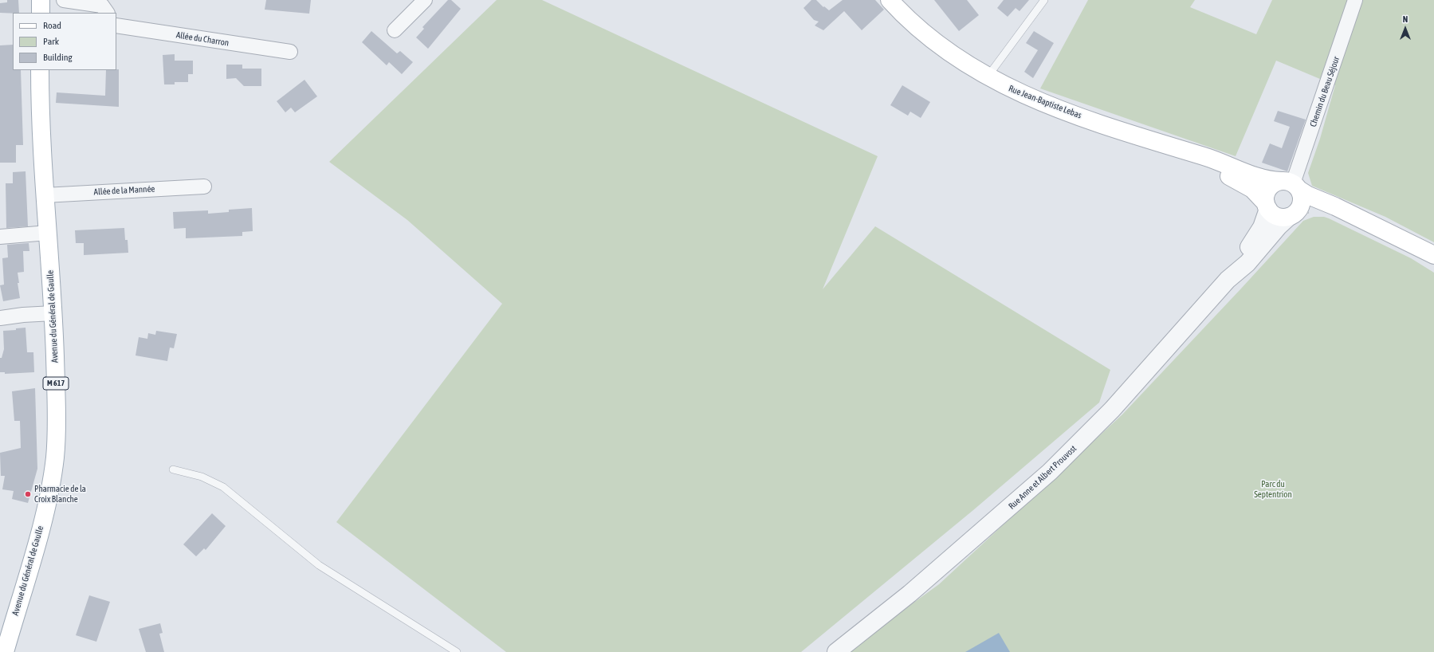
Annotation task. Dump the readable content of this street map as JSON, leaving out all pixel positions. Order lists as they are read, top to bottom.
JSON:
{
  "streets": {
    "main road": ["Rue Jean-Baptiste Lebas", "Avenue du Général de Gaulle", "M 617"],
    "street": [
      "Allée du Charron",
      "Chemin du Beau Séjour",
      "Allée de la Mannée",
      "Rue Anne et Albert Prouvost"
    ]
  },
  "crossings": [
    ["Chemin du Beau Séjour", "Rue Jean-Baptiste Lebas"],
    ["Chemin du Beau Séjour", "Rue Anne et Albert Prouvost"],
    ["Rue Jean-Baptiste Lebas", "Rue Anne et Albert Prouvost"],
    ["Allée de la Mannée", "Avenue du Général de Gaulle"]
  ],
  "parks": ["Parc du Septentrion"],
  "places": ["Pharmacie de la Croix Blanche"],
  "legend": ["Road", "Park", "Building"],
  "north": "top"
}
